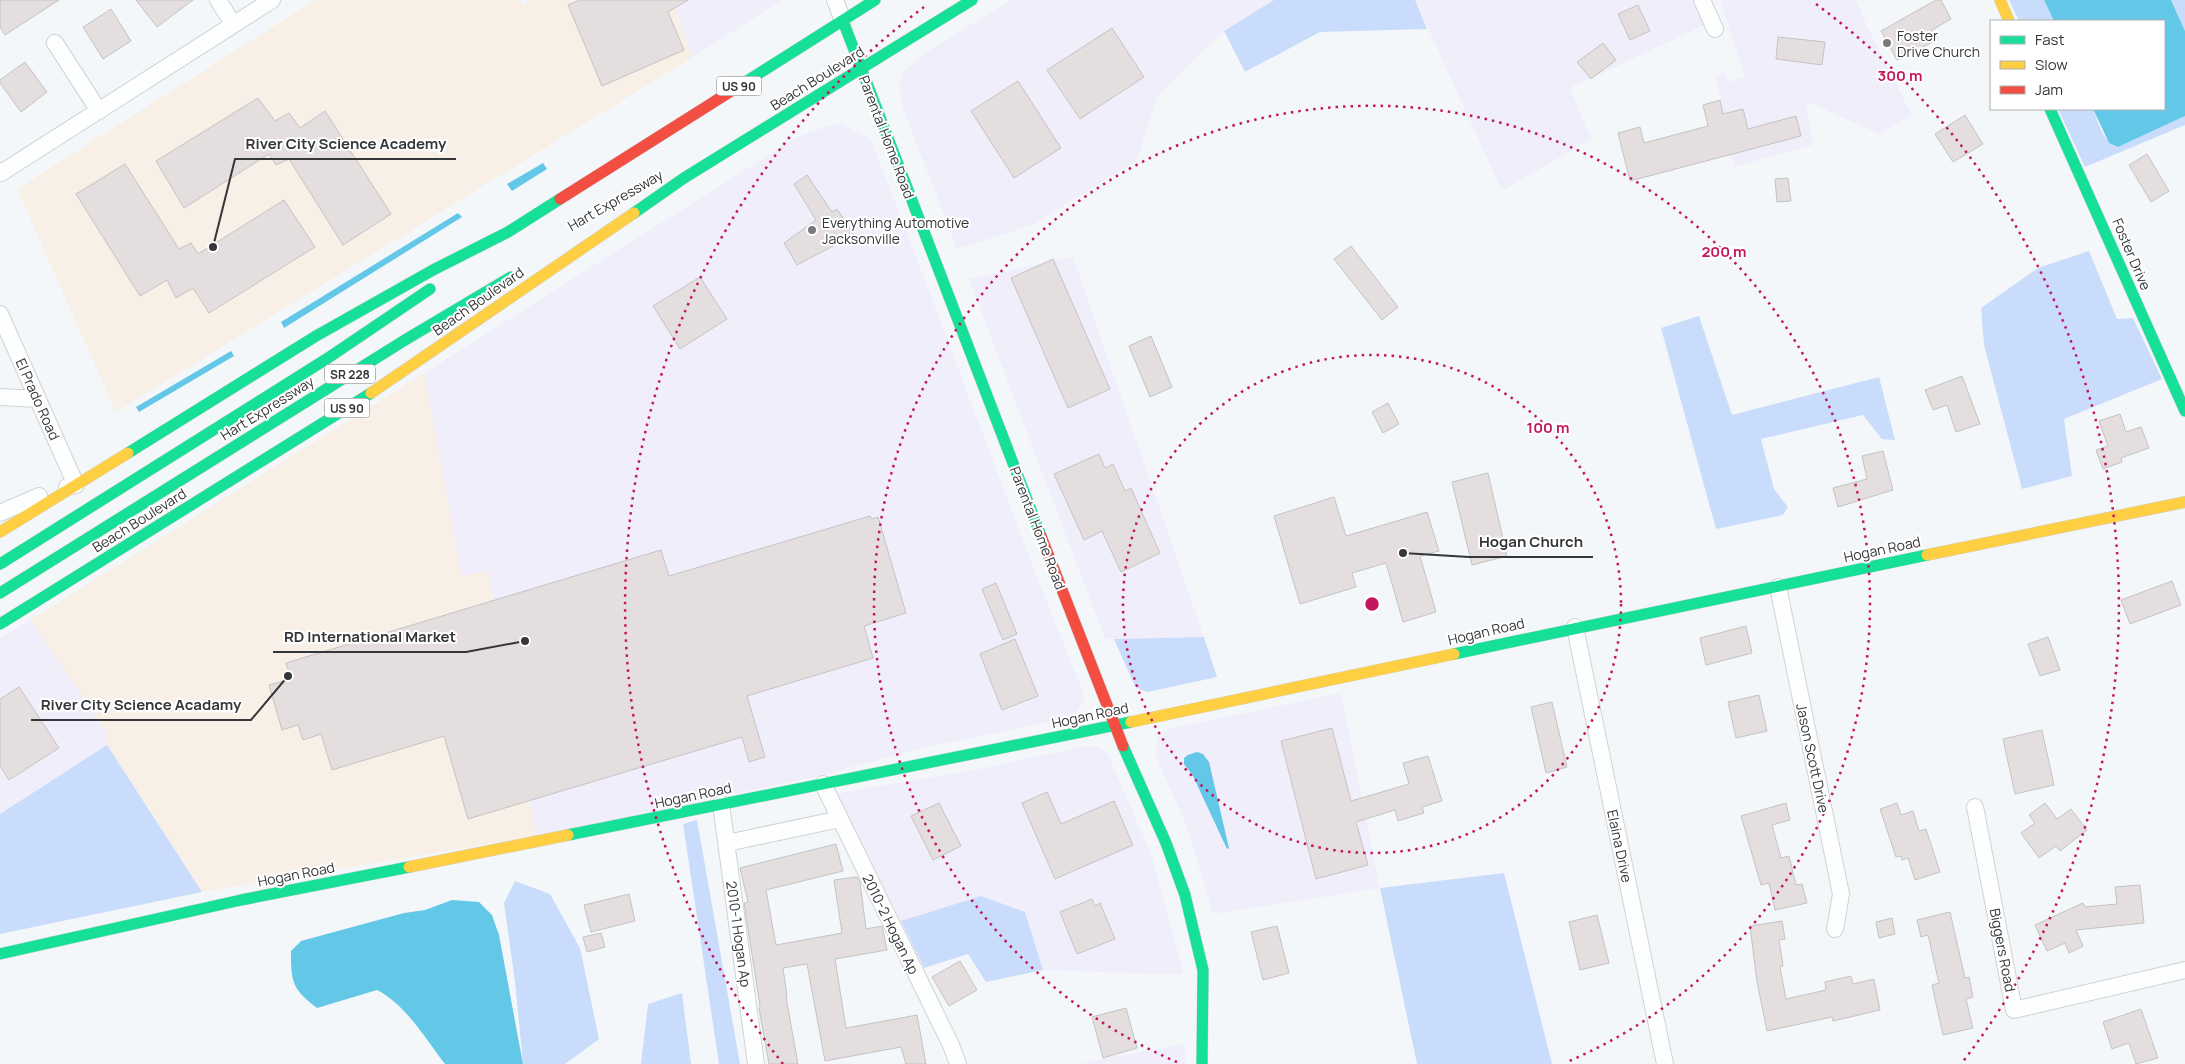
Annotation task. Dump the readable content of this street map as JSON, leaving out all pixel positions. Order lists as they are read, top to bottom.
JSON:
{
  "streets": {
    "main road": [
      "Beach Boulevard",
      "US 90",
      "Parental Home Road",
      "Hart Expressway",
      "Foster Drive",
      "SR 228",
      "Hogan Road"
    ],
    "street": [
      "El Prado Road",
      "Jason Scott Drive",
      "Elaina Drive",
      "2010-2 Hogan Ap",
      "2010-1 Hogan Ap",
      "Biggers Road"
    ]
  },
  "crossings": [
    ["Beach Boulevard", "Parental Home Road"],
    ["Beach Boulevard", "Hart Expressway"],
    ["US 90", "Parental Home Road"],
    ["US 90", "Hart Expressway"],
    ["US 90", "El Prado Road"],
    ["Parental Home Road", "Hogan Road"],
    ["Hogan Road", "Jason Scott Drive"],
    ["Hogan Road", "Elaina Drive"],
    ["Hogan Road", "2010-2 Hogan Ap"],
    ["Hogan Road", "2010-1 Hogan Ap"]
  ],
  "places": [
    "Foster Drive Church",
    "Everything Automotive Jacksonville",
    "River City Science Academy",
    "Hogan Church",
    "RD International Market",
    "River City Science Acadamy"
  ],
  "legend": ["Fast", "Slow", "Jam"],
  "rings": ["300 m", "200 m", "100 m"]
}
